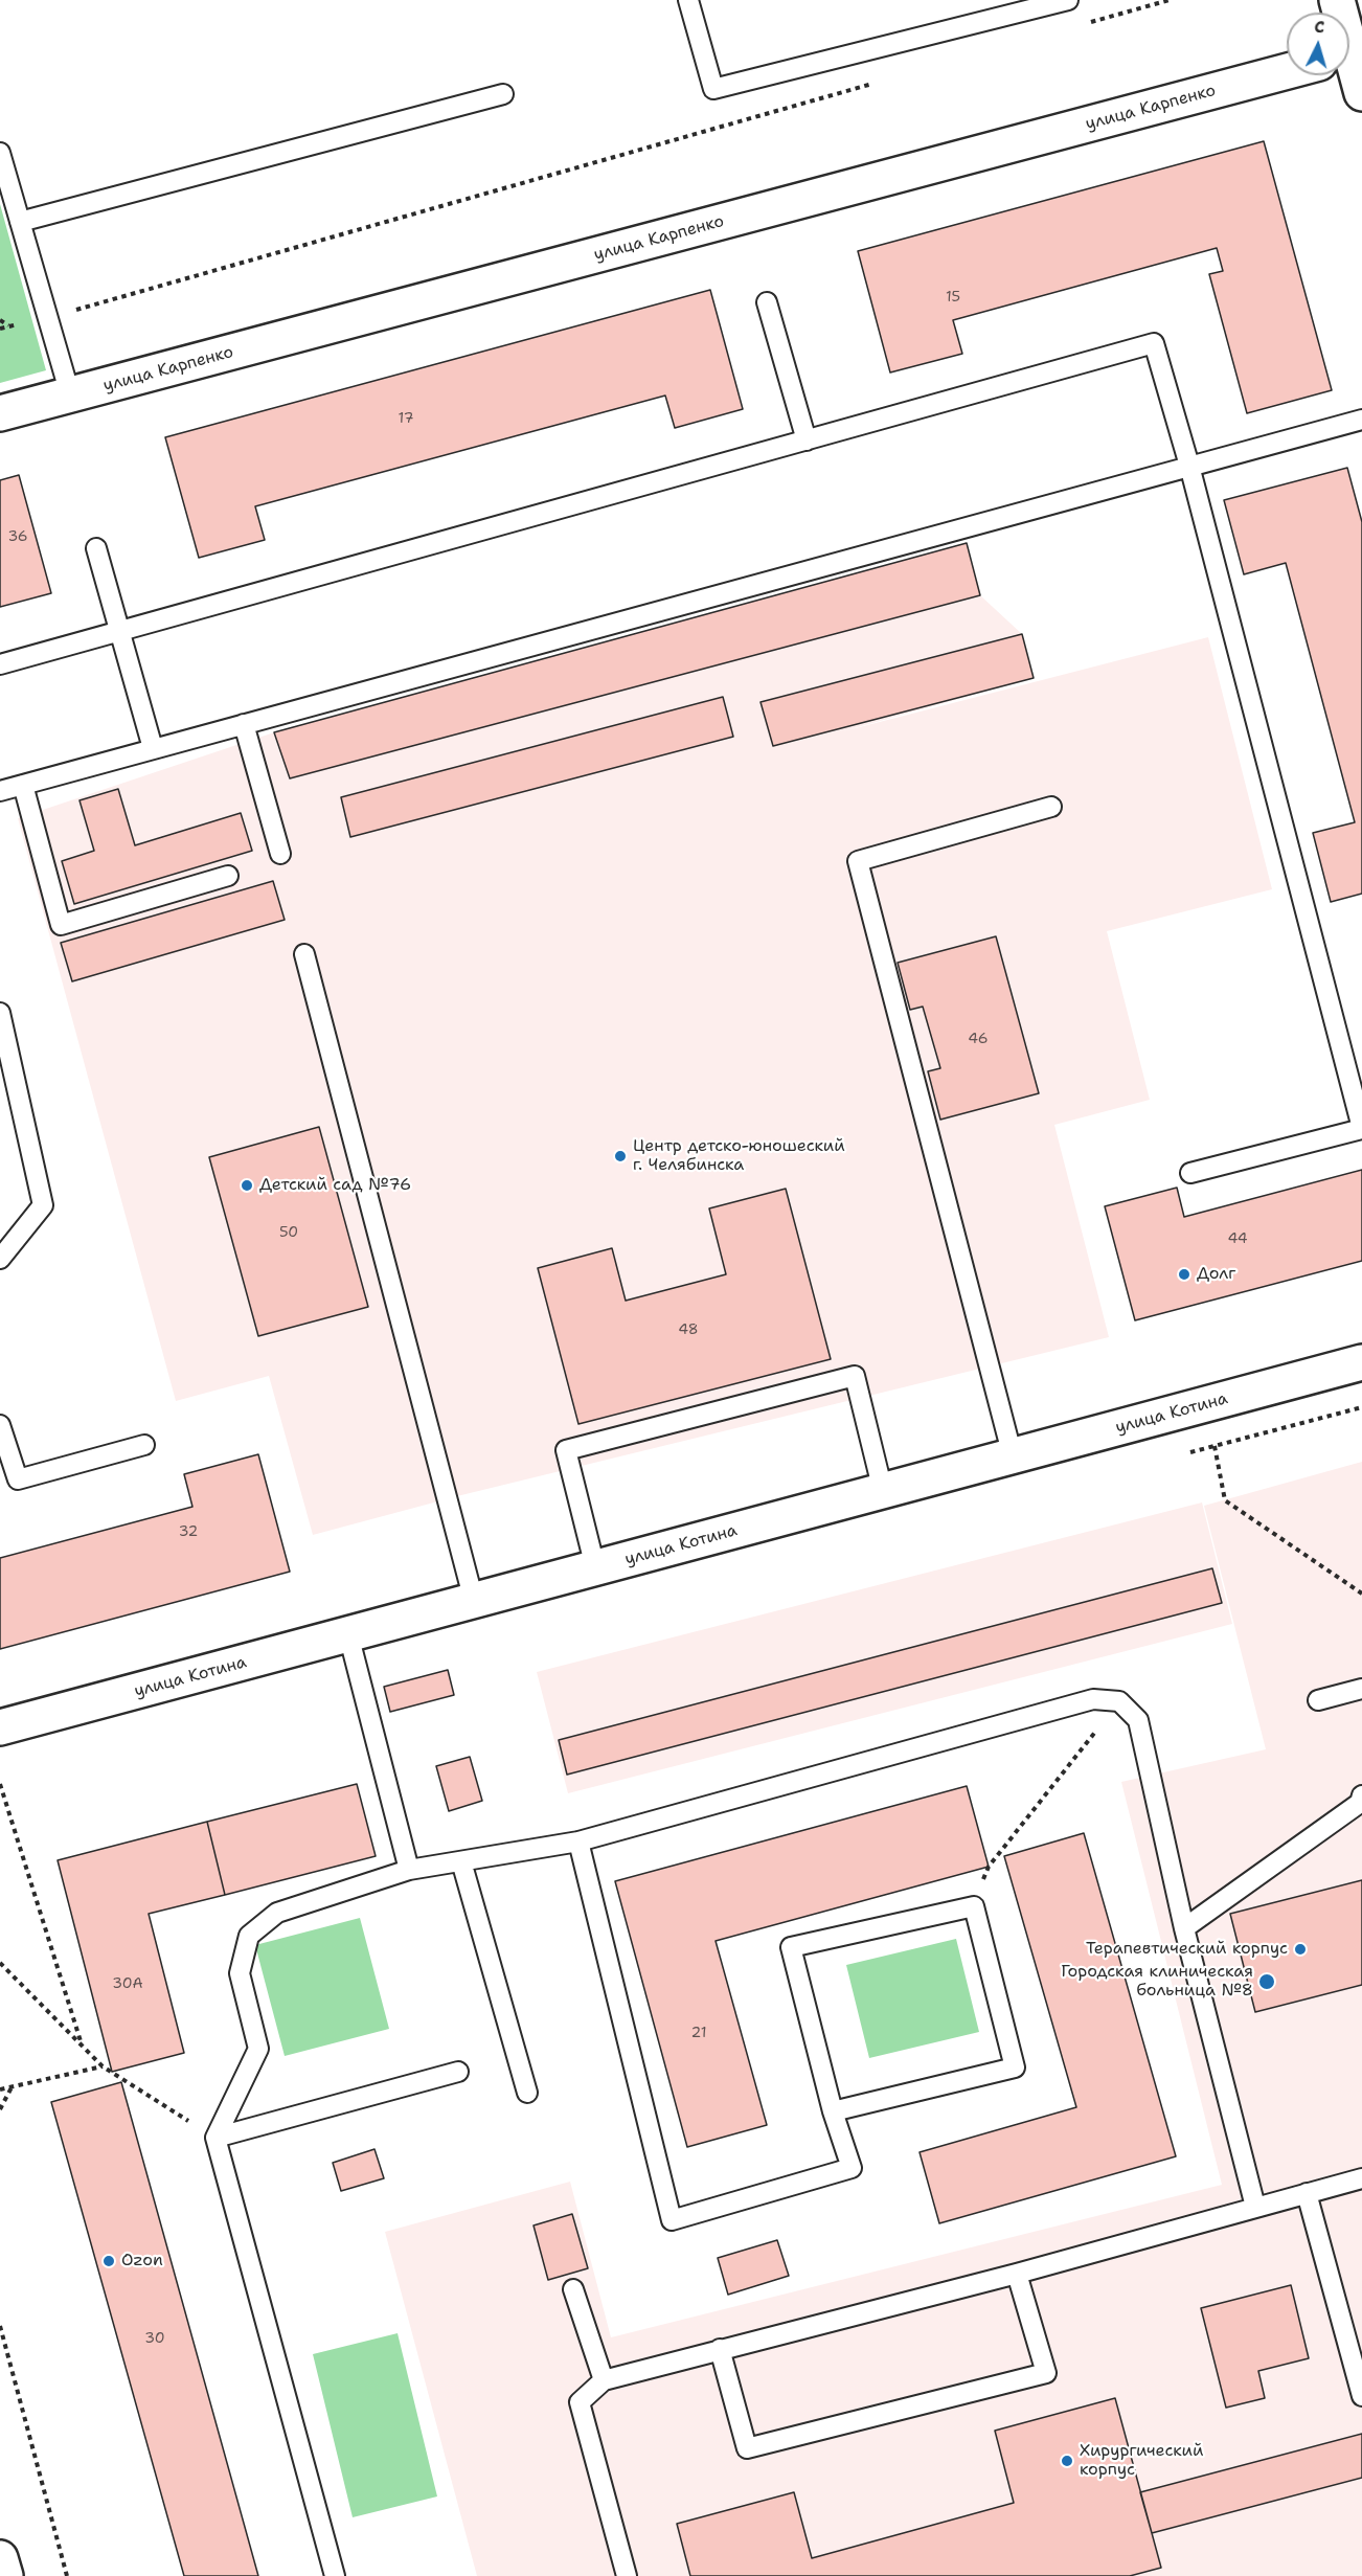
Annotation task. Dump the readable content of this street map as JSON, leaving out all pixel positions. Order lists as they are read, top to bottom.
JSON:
{
  "streets": {
    "street": ["улица Карпенко", "улица Котина"]
  },
  "places": [
    "Центр детско-юношеский г. Челябинска",
    "Детский сад №76",
    "Долг",
    "Терапевтический корпус",
    "Городская клиническая больница №8",
    "Ozon",
    "Хирургический корпус"
  ],
  "house_numbers": [
    "15",
    "17",
    "36",
    "46",
    "50",
    "44",
    "48",
    "32",
    "30А",
    "21",
    "30"
  ],
  "north": "top"
}
